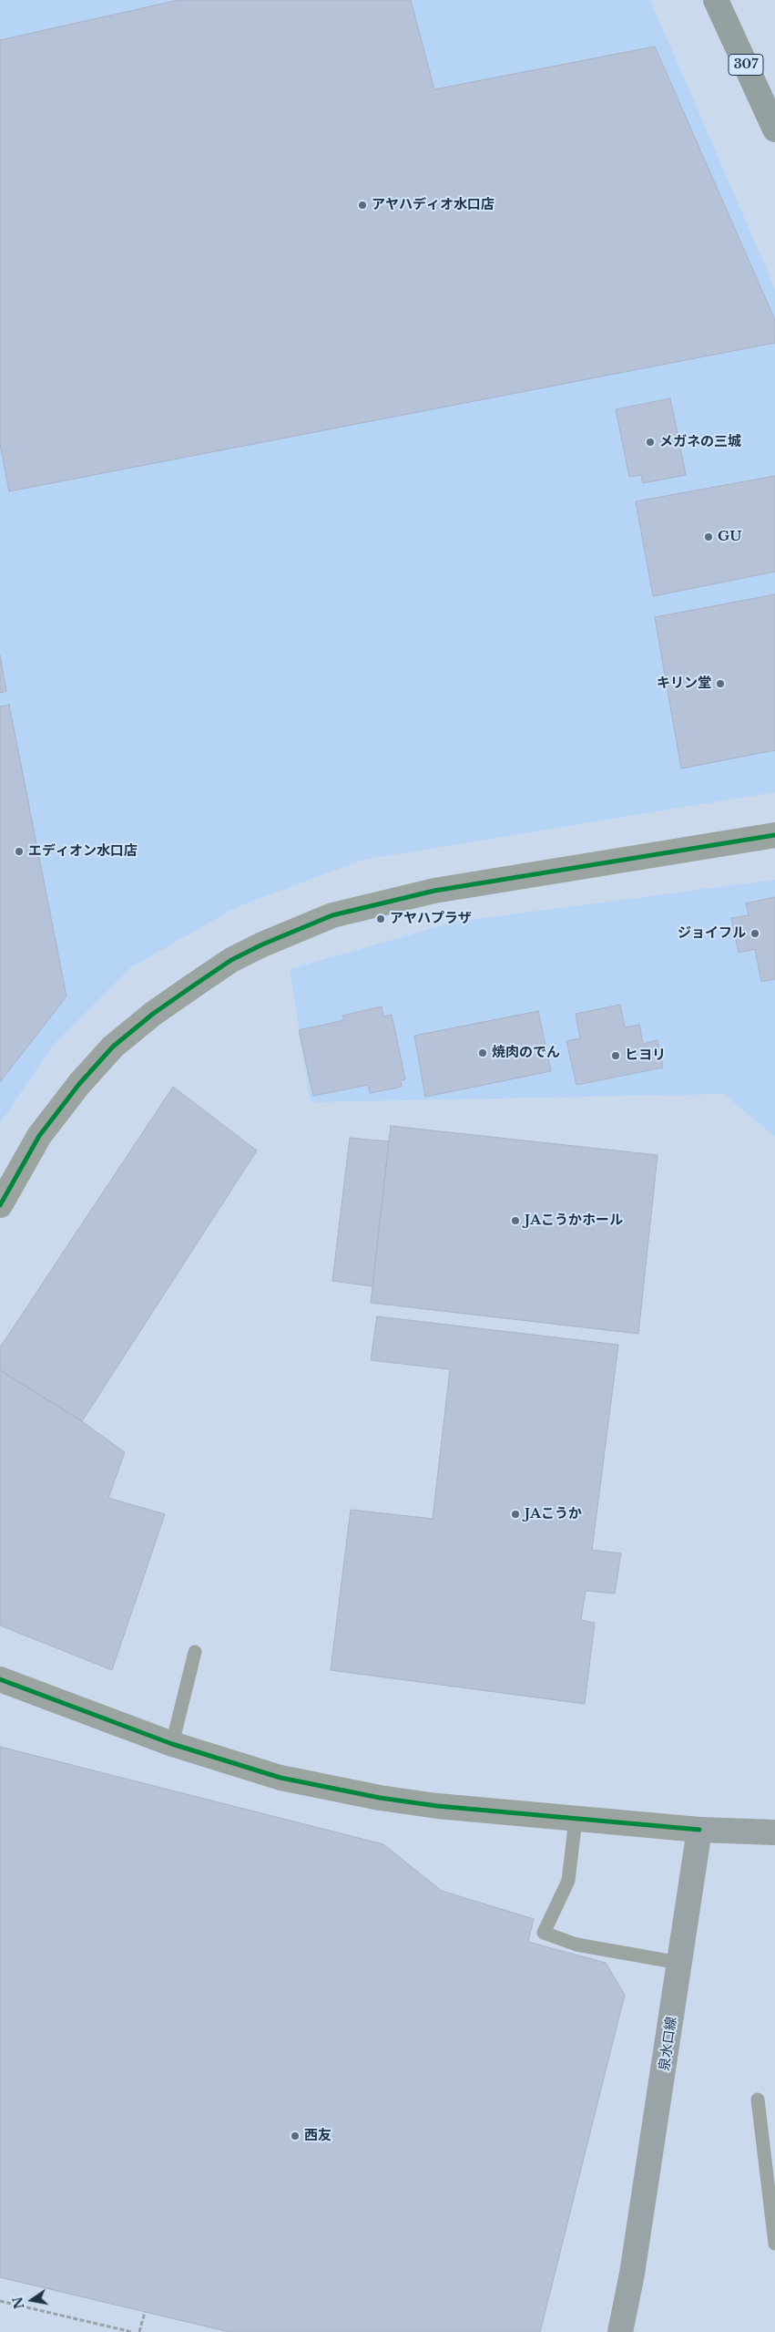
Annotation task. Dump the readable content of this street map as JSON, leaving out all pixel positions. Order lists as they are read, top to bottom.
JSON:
{
  "streets": {
    "highway": ["307"],
    "main road": ["泉水口線"]
  },
  "places": [
    "アヤハディオ水口店",
    "メガネの三城",
    "GU",
    "キリン堂",
    "エディオン水口店",
    "アヤハプラザ",
    "ジョイフル",
    "焼肉のでん",
    "ヒヨリ",
    "JAこうかホール",
    "JAこうか",
    "西友"
  ],
  "north": "left"
}
